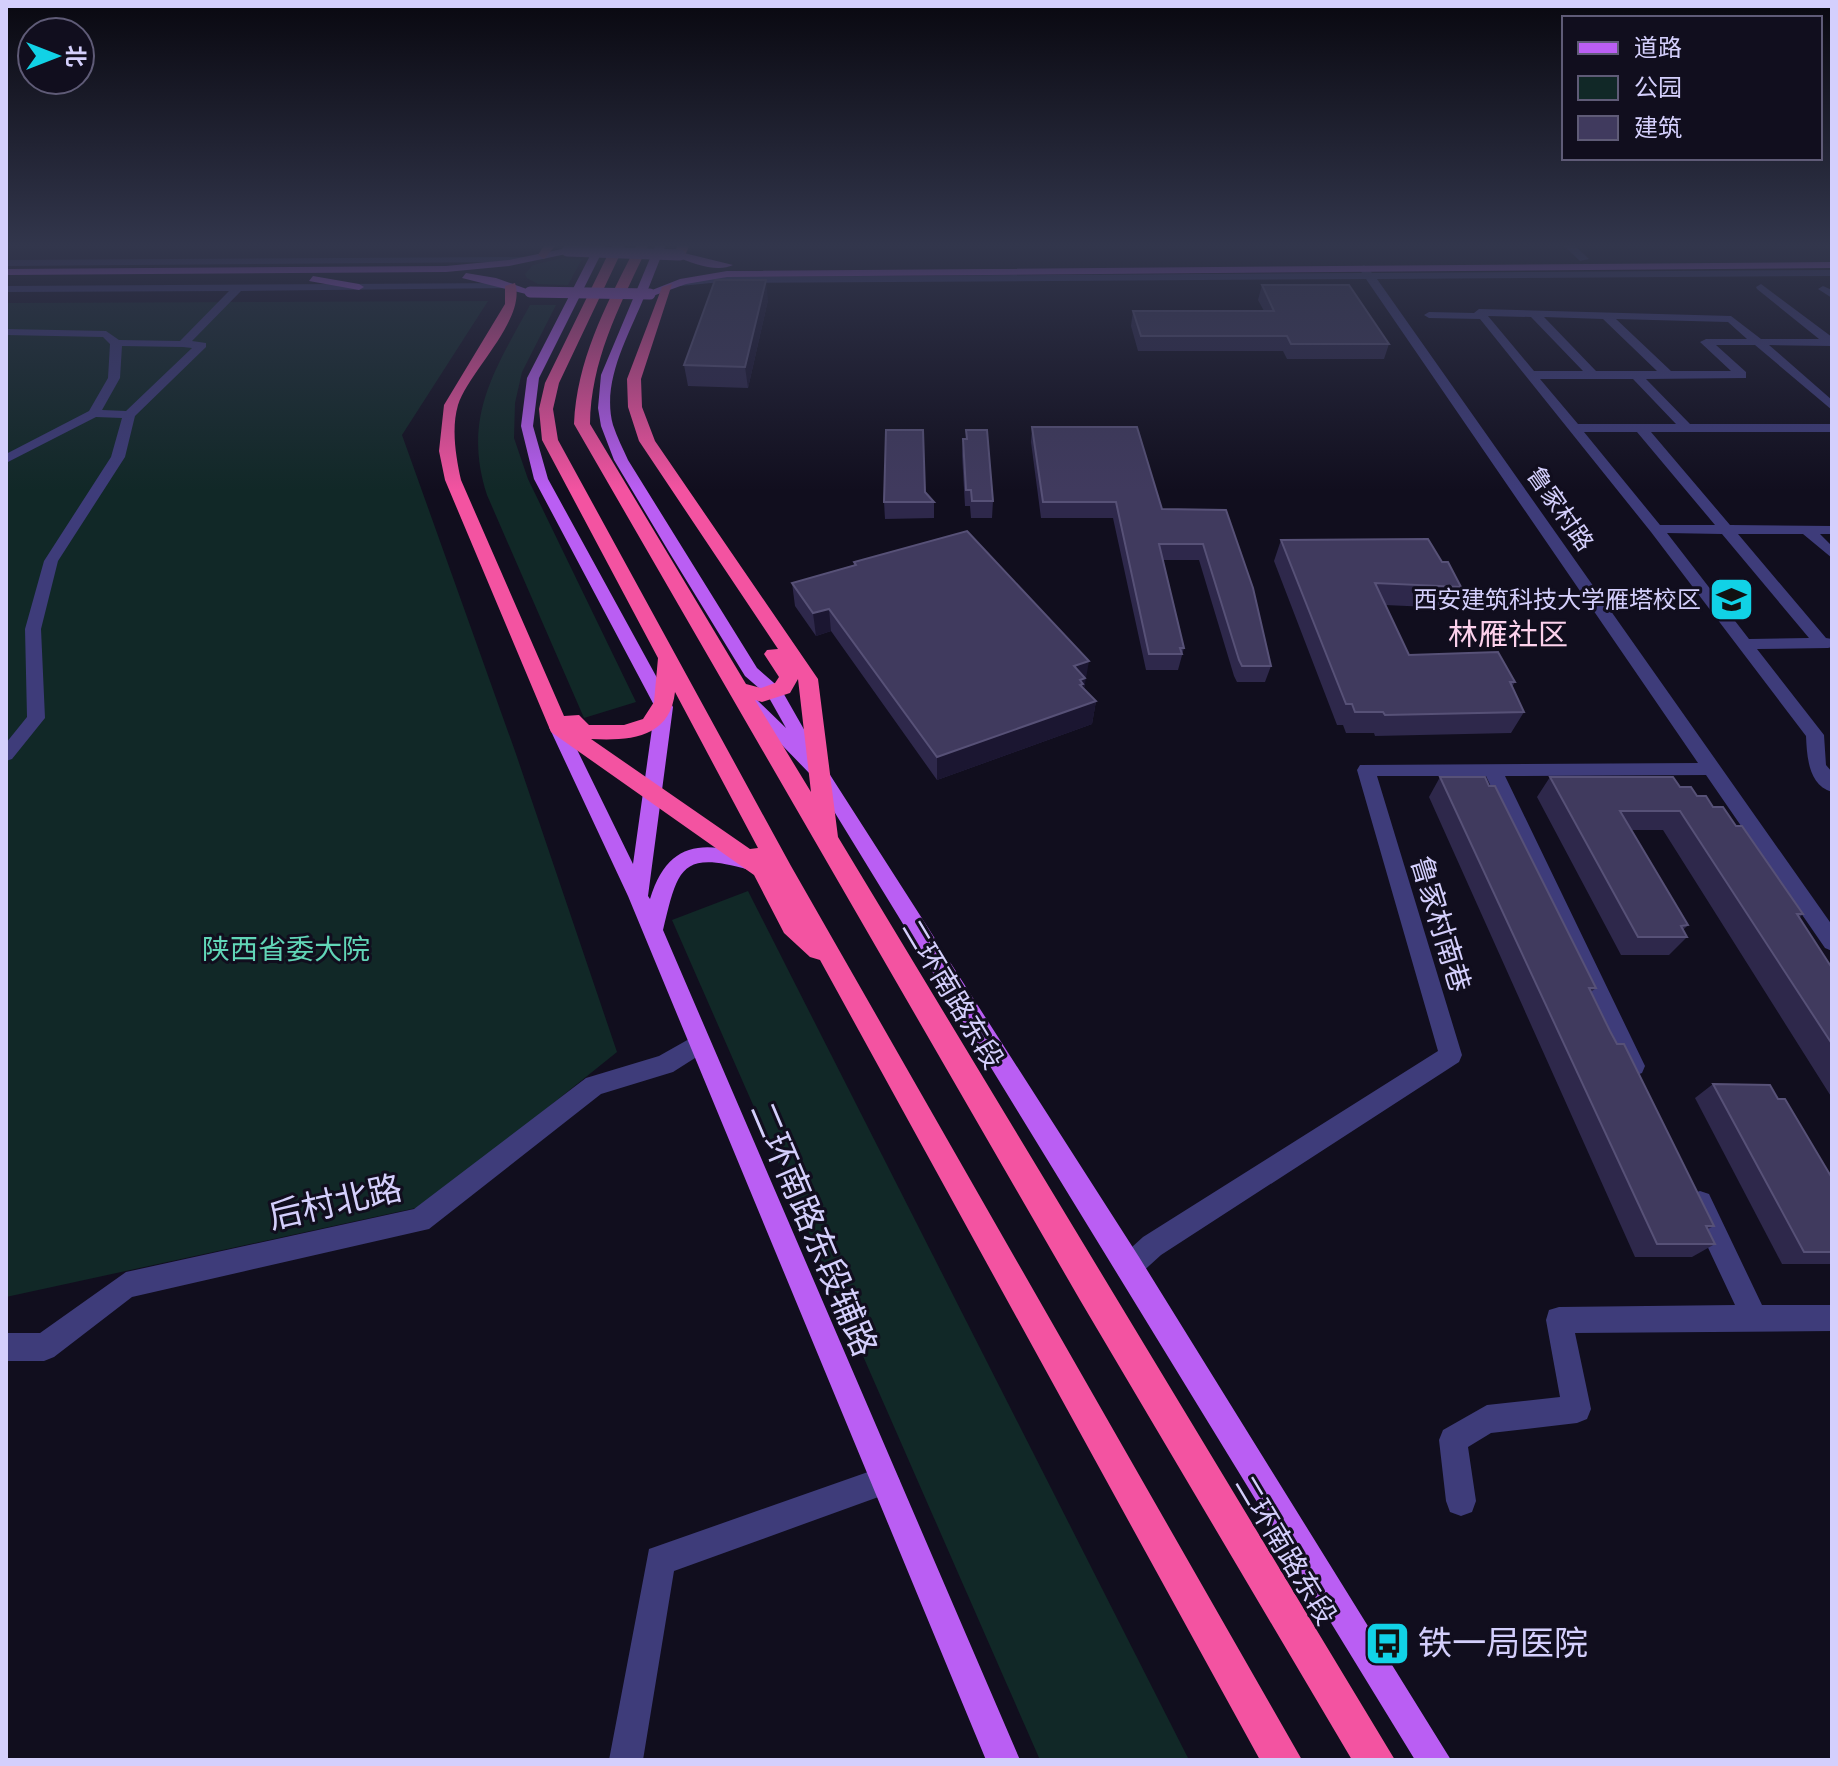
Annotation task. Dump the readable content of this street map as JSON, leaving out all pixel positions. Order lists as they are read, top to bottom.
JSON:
{
  "streets": {
    "highway": ["二环南路东段"],
    "main road": ["二环南路东段辅路"],
    "street": ["鲁家村路", "鲁家村南巷", "后村北路"]
  },
  "crossings": [
    ["鲁家村路", "鲁家村南巷"],
    ["后村北路", "二环南路东段辅路"]
  ],
  "districts": ["林雁社区"],
  "parks": ["陕西省委大院"],
  "places": {
    "school or university": ["西安建筑科技大学雁塔校区"],
    "bus stop": ["铁一局医院"]
  },
  "legend": ["道路", "公园", "建筑"],
  "north": "right"
}
